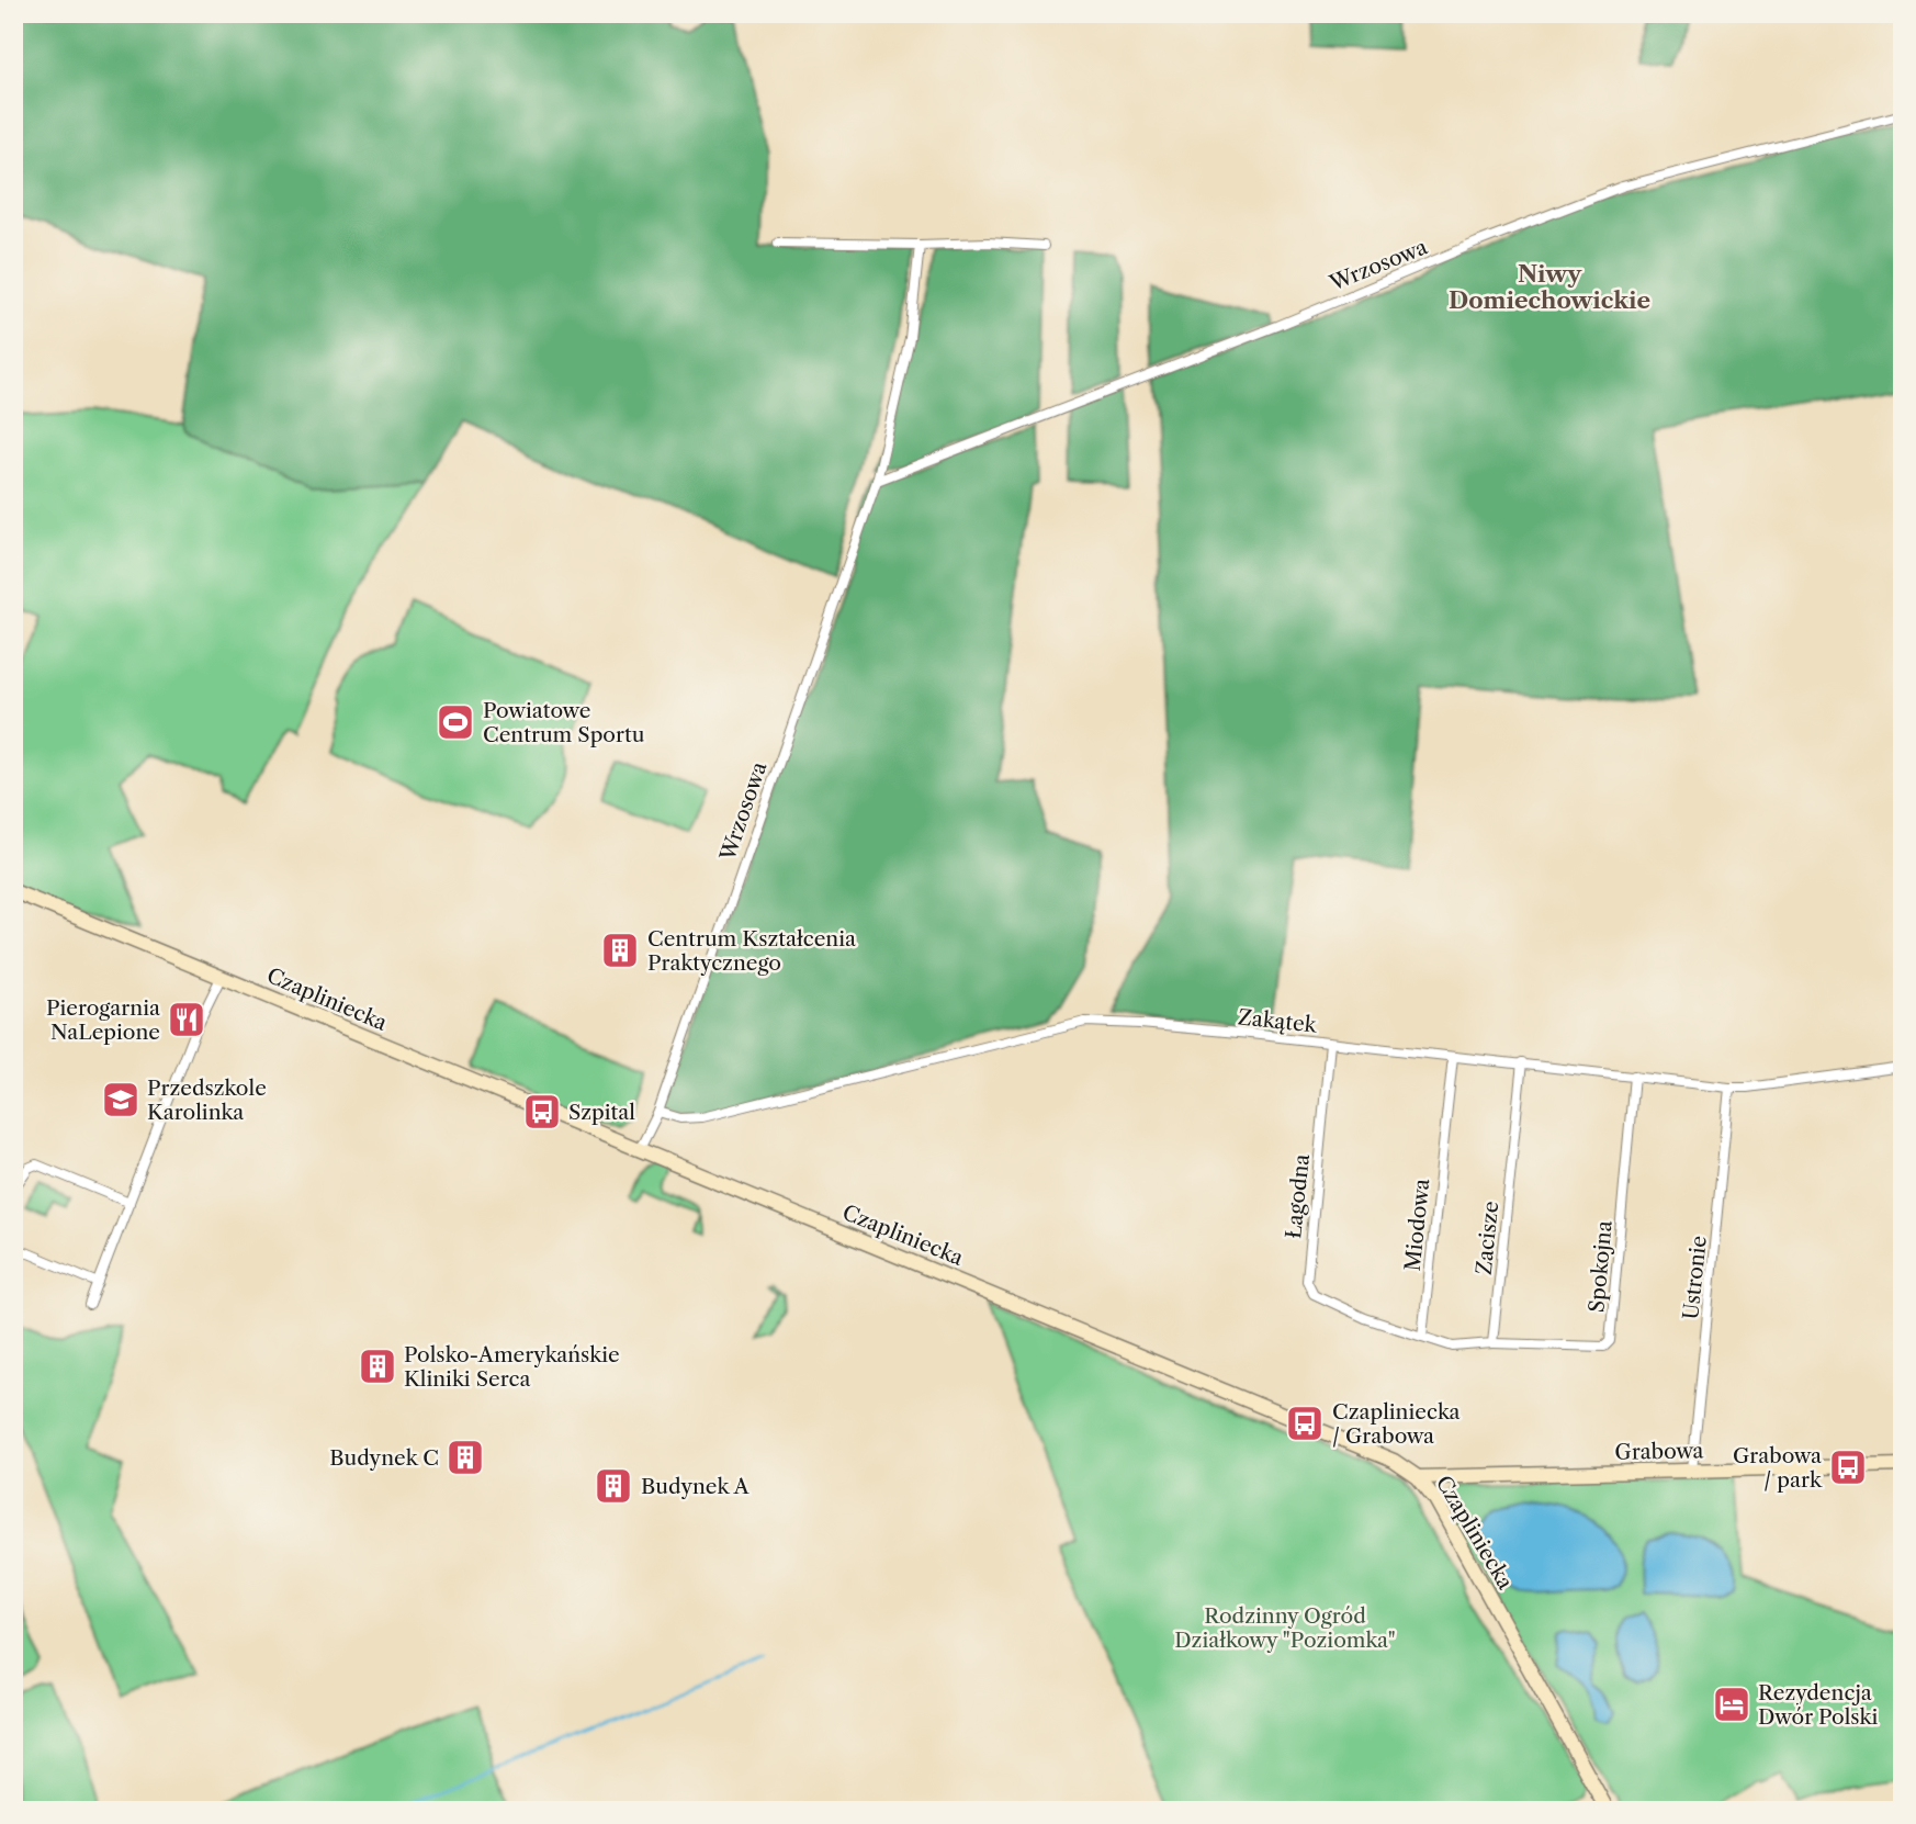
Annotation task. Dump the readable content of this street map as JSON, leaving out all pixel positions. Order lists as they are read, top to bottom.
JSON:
{
  "streets": {
    "main road": ["Czapliniecka", "Grabowa"],
    "street": [
      "Wrzosowa",
      "Zakątek",
      "Łagodna",
      "Miodowa",
      "Zacisze",
      "Spokojna",
      "Ustronie"
    ]
  },
  "crossings": [
    ["Wrzosowa", "Czapliniecka"],
    ["Wrzosowa", "Zakątek"],
    ["Czapliniecka", "Grabowa"],
    ["Zakątek", "Łagodna"],
    ["Zakątek", "Miodowa"],
    ["Zakątek", "Zacisze"],
    ["Zakątek", "Spokojna"],
    ["Zakątek", "Ustronie"],
    ["Łagodna", "Miodowa"],
    ["Zacisze", "Spokojna"],
    ["Ustronie", "Grabowa"]
  ],
  "districts": ["Niwy Domiechowickie"],
  "parks": ["Rodzinny Ogród Działkowy \"Poziomka\""],
  "places": {
    "sports": ["Powiatowe Centrum Sportu"],
    "building": [
      "Centrum Kształcenia Praktycznego",
      "Polsko-Amerykańskie Kliniki Serca",
      "Budynek C",
      "Budynek A"
    ],
    "restaurant": ["Pierogarnia NaLepione"],
    "school or university": ["Przedszkole Karolinka"],
    "bus stop": ["Szpital", "Czapliniecka / Grabowa", "Grabowa / park"],
    "hotel": ["Rezydencja Dwór Polski"]
  }
}
